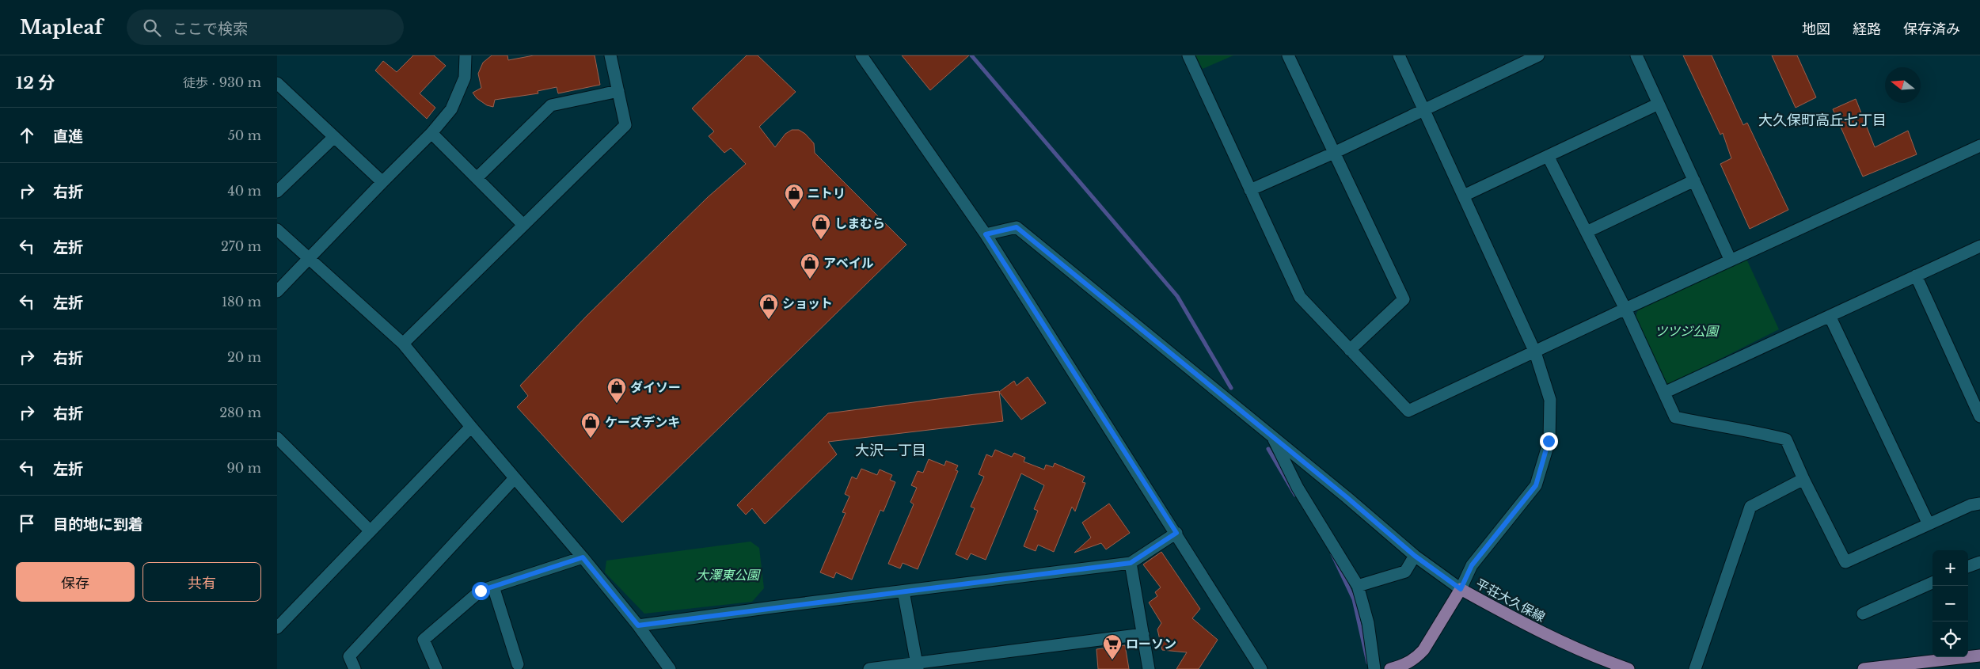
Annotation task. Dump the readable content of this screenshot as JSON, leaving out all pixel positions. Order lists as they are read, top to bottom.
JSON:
{
  "streets": {
    "main road": ["平荘大久保線"]
  },
  "districts": ["大久保町高丘七丁目", "大沢一丁目"],
  "parks": ["ツツジ公園", "大澤東公園"],
  "places": {
    "shop": [
      "ニトリ",
      "しまむら",
      "アベイル",
      "ショット",
      "ダイソー",
      "ケーズデンキ"
    ],
    "supermarket": ["ローソン"]
  },
  "north": "left",
  "page": {
    "header": "Mapleaf",
    "search": "ここで検索",
    "nav": ["地図", "経路", "保存済み"],
    "heading": ["12 分", "徒歩 · 930 m"],
    "list": [
      ["直進", "50 m"],
      ["右折", "40 m"],
      ["左折", "270 m"],
      ["左折", "180 m"],
      ["右折", "20 m"],
      ["右折", "280 m"],
      ["左折", "90 m"],
      "目的地に到着"
    ],
    "buttons": ["保存", "共有"],
    "map_buttons": ["+", "−"]
  }
}
